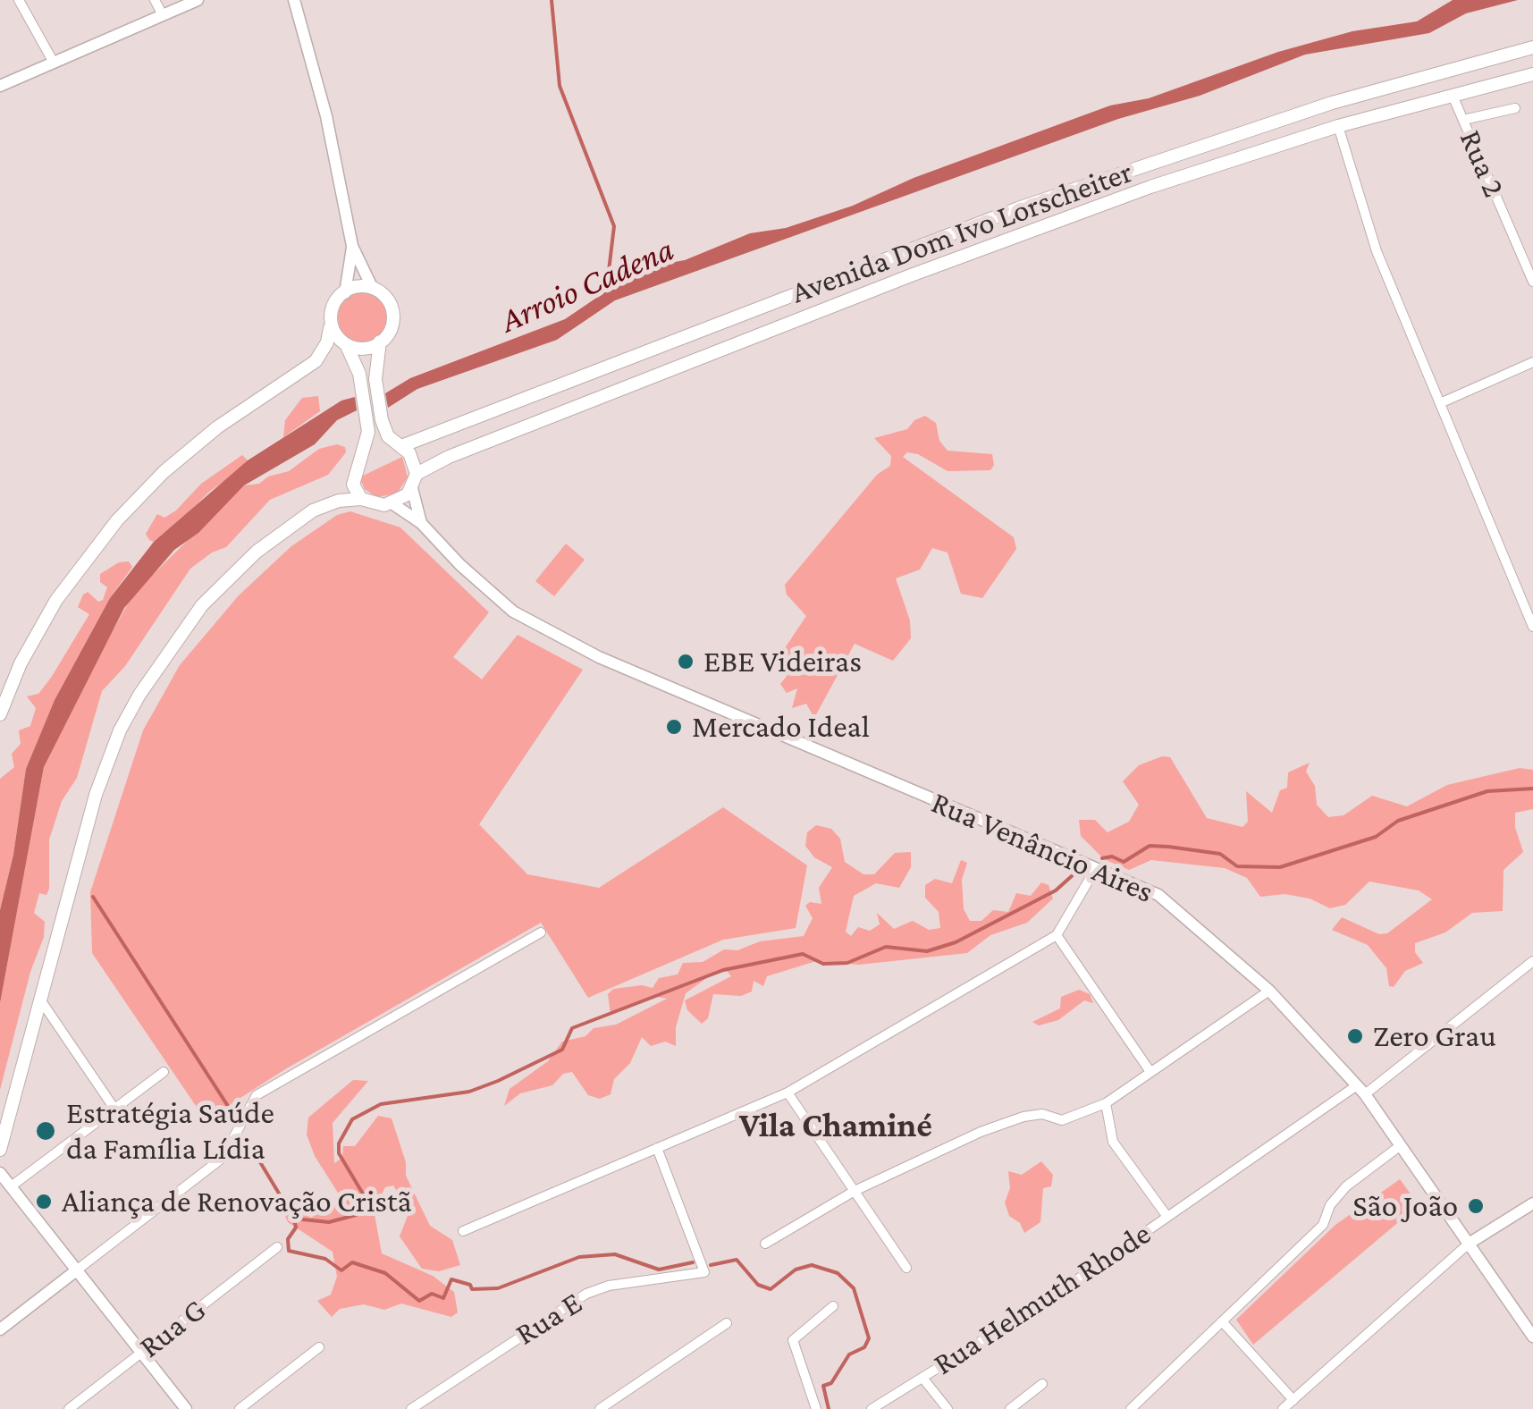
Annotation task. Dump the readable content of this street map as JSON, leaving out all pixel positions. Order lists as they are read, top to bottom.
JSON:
{
  "streets": {
    "main road": ["Avenida Dom Ivo Lorscheiter"],
    "street": [
      "Rua 2",
      "Rua Venâncio Aires",
      "Rua Helmuth Rhode",
      "Rua E",
      "Rua G"
    ]
  },
  "crossings": [
    ["Rua 2", "Avenida Dom Ivo Lorscheiter"],
    ["Avenida Dom Ivo Lorscheiter", "Rua Venâncio Aires"],
    ["Rua Venâncio Aires", "Rua Helmuth Rhode"]
  ],
  "districts": ["Vila Chaminé"],
  "water": ["Arroio Cadena"],
  "places": [
    "EBE Videiras",
    "Mercado Ideal",
    "Zero Grau",
    "Estratégia Saúde da Família Lídia",
    "Aliança de Renovação Cristã",
    "São João"
  ]
}
